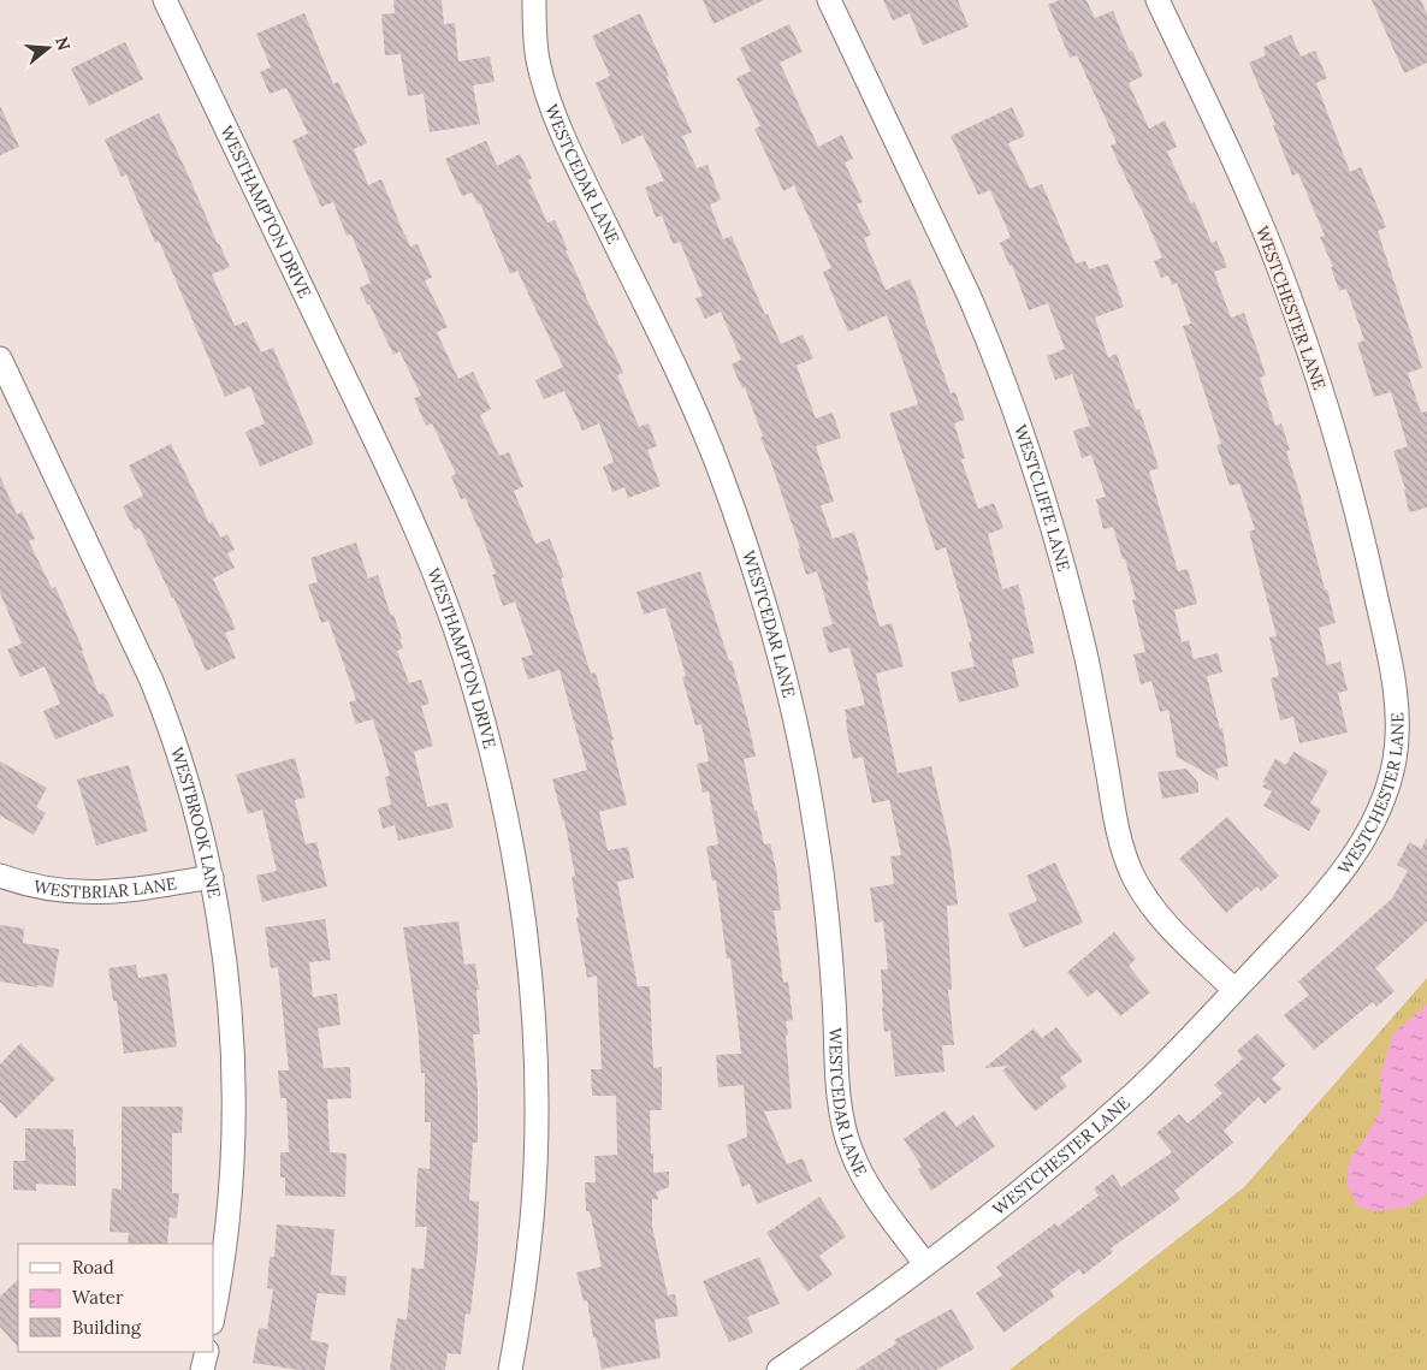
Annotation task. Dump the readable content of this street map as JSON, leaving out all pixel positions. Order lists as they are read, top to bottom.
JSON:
{
  "streets": {
    "street": [
      "WESTCEDAR LANE",
      "WESTHAMPTON DRIVE",
      "WESTCHESTER LANE",
      "WESTCLIFFE LANE",
      "WESTBROOK LANE",
      "WESTBRIAR LANE"
    ]
  },
  "crossings": [
    ["WESTCEDAR LANE", "WESTCHESTER LANE"],
    ["WESTCHESTER LANE", "WESTCLIFFE LANE"],
    ["WESTBROOK LANE", "WESTBRIAR LANE"]
  ],
  "legend": ["Road", "Water", "Building"],
  "north": "right"
}
